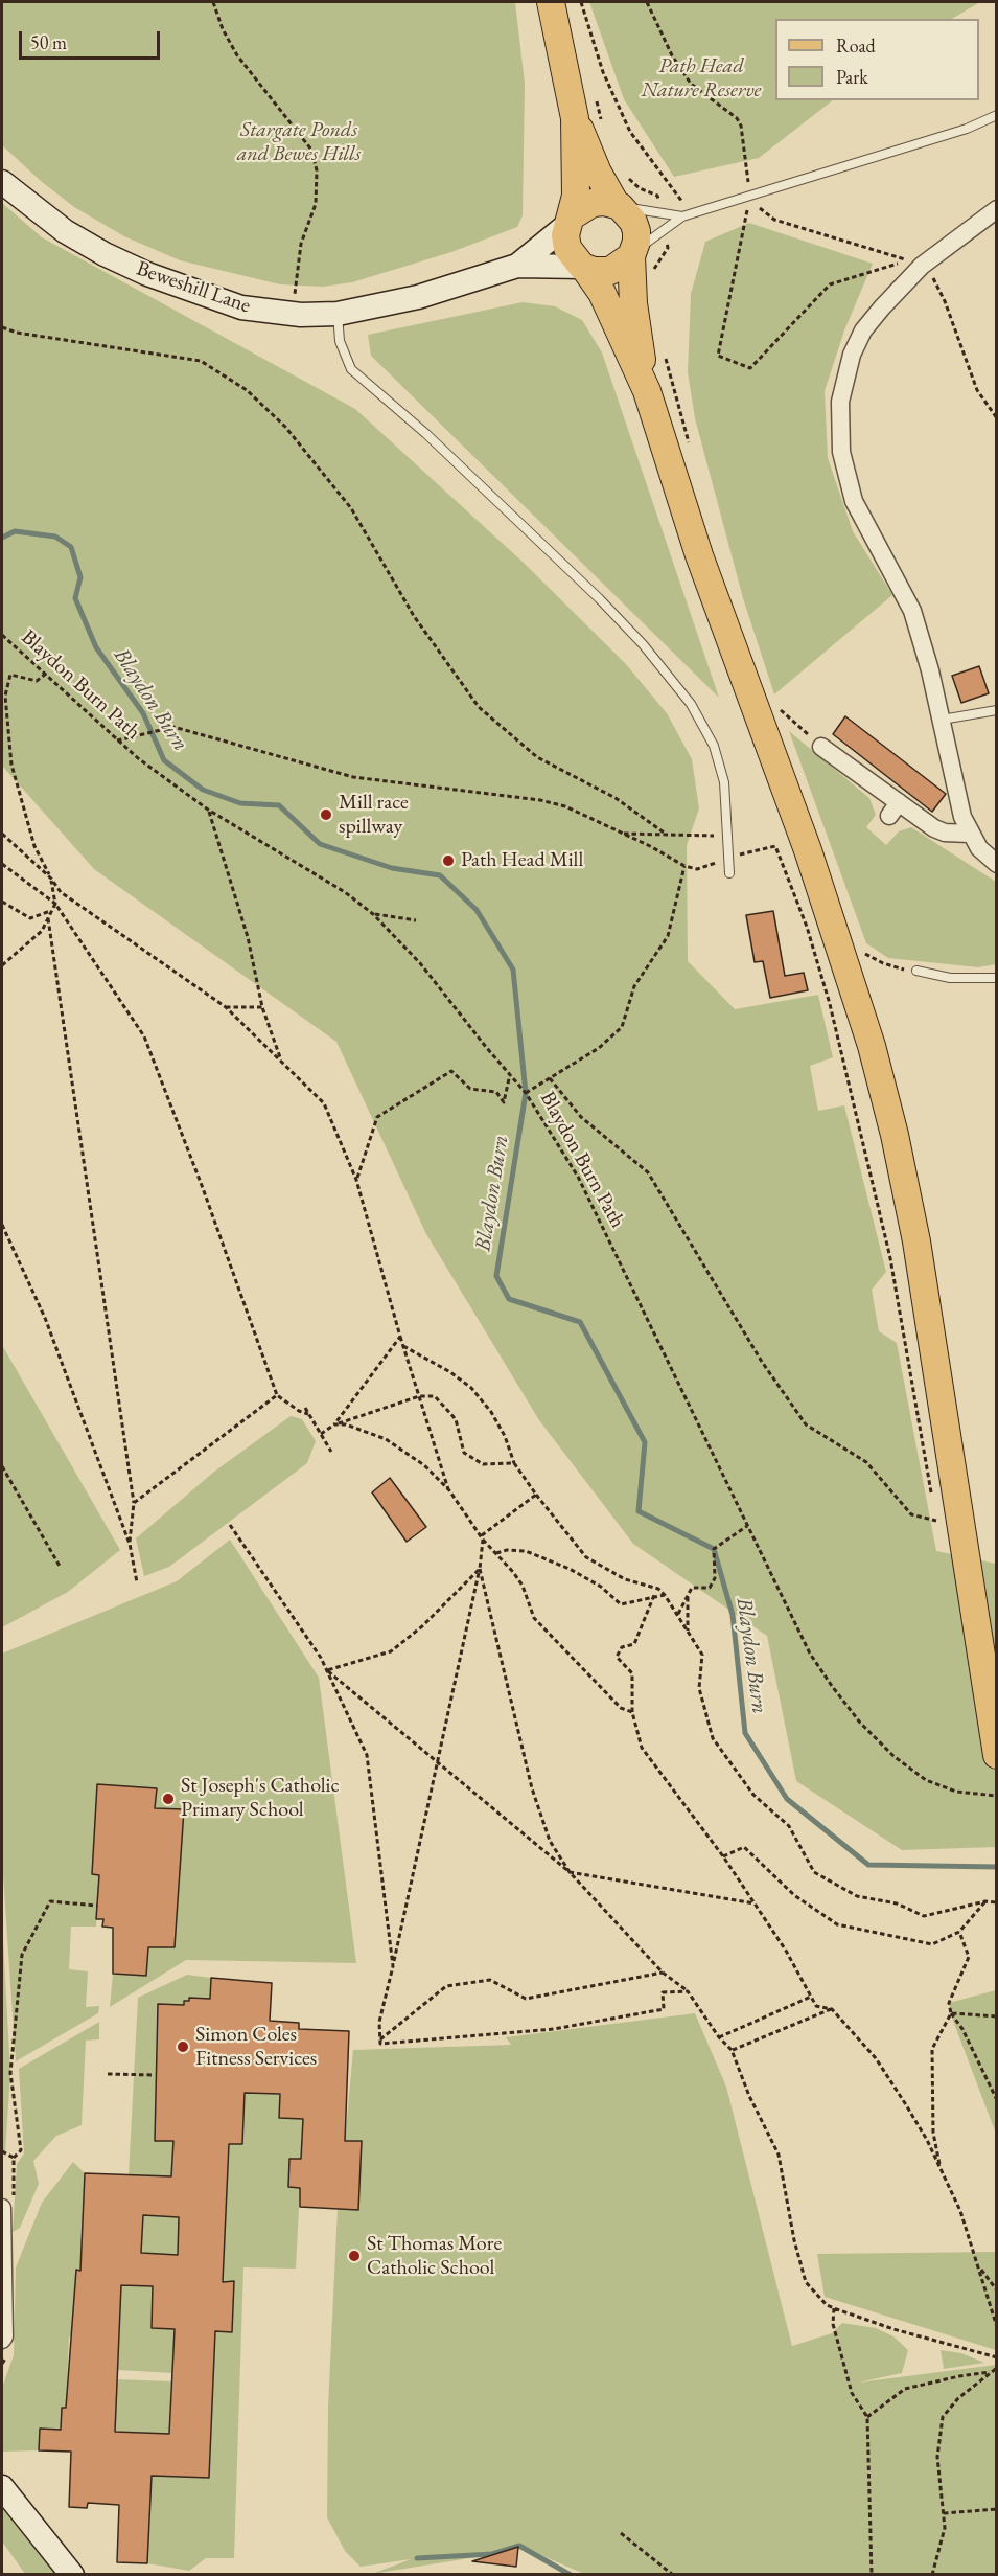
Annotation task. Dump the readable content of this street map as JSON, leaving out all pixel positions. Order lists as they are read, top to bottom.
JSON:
{
  "streets": {
    "street": ["Beweshill Lane"],
    "path": ["Blaydon Burn Path"]
  },
  "water": ["Blaydon Burn"],
  "parks": ["Path Head Nature Reserve", "Stargate Ponds and Bewes Hills"],
  "places": [
    "Mill race spillway",
    "Path Head Mill",
    "St Joseph's Catholic Primary School",
    "Simon Coles Fitness Services",
    "St Thomas More Catholic School"
  ],
  "legend": ["Road", "Park"],
  "scale_bar": "50 m"
}
